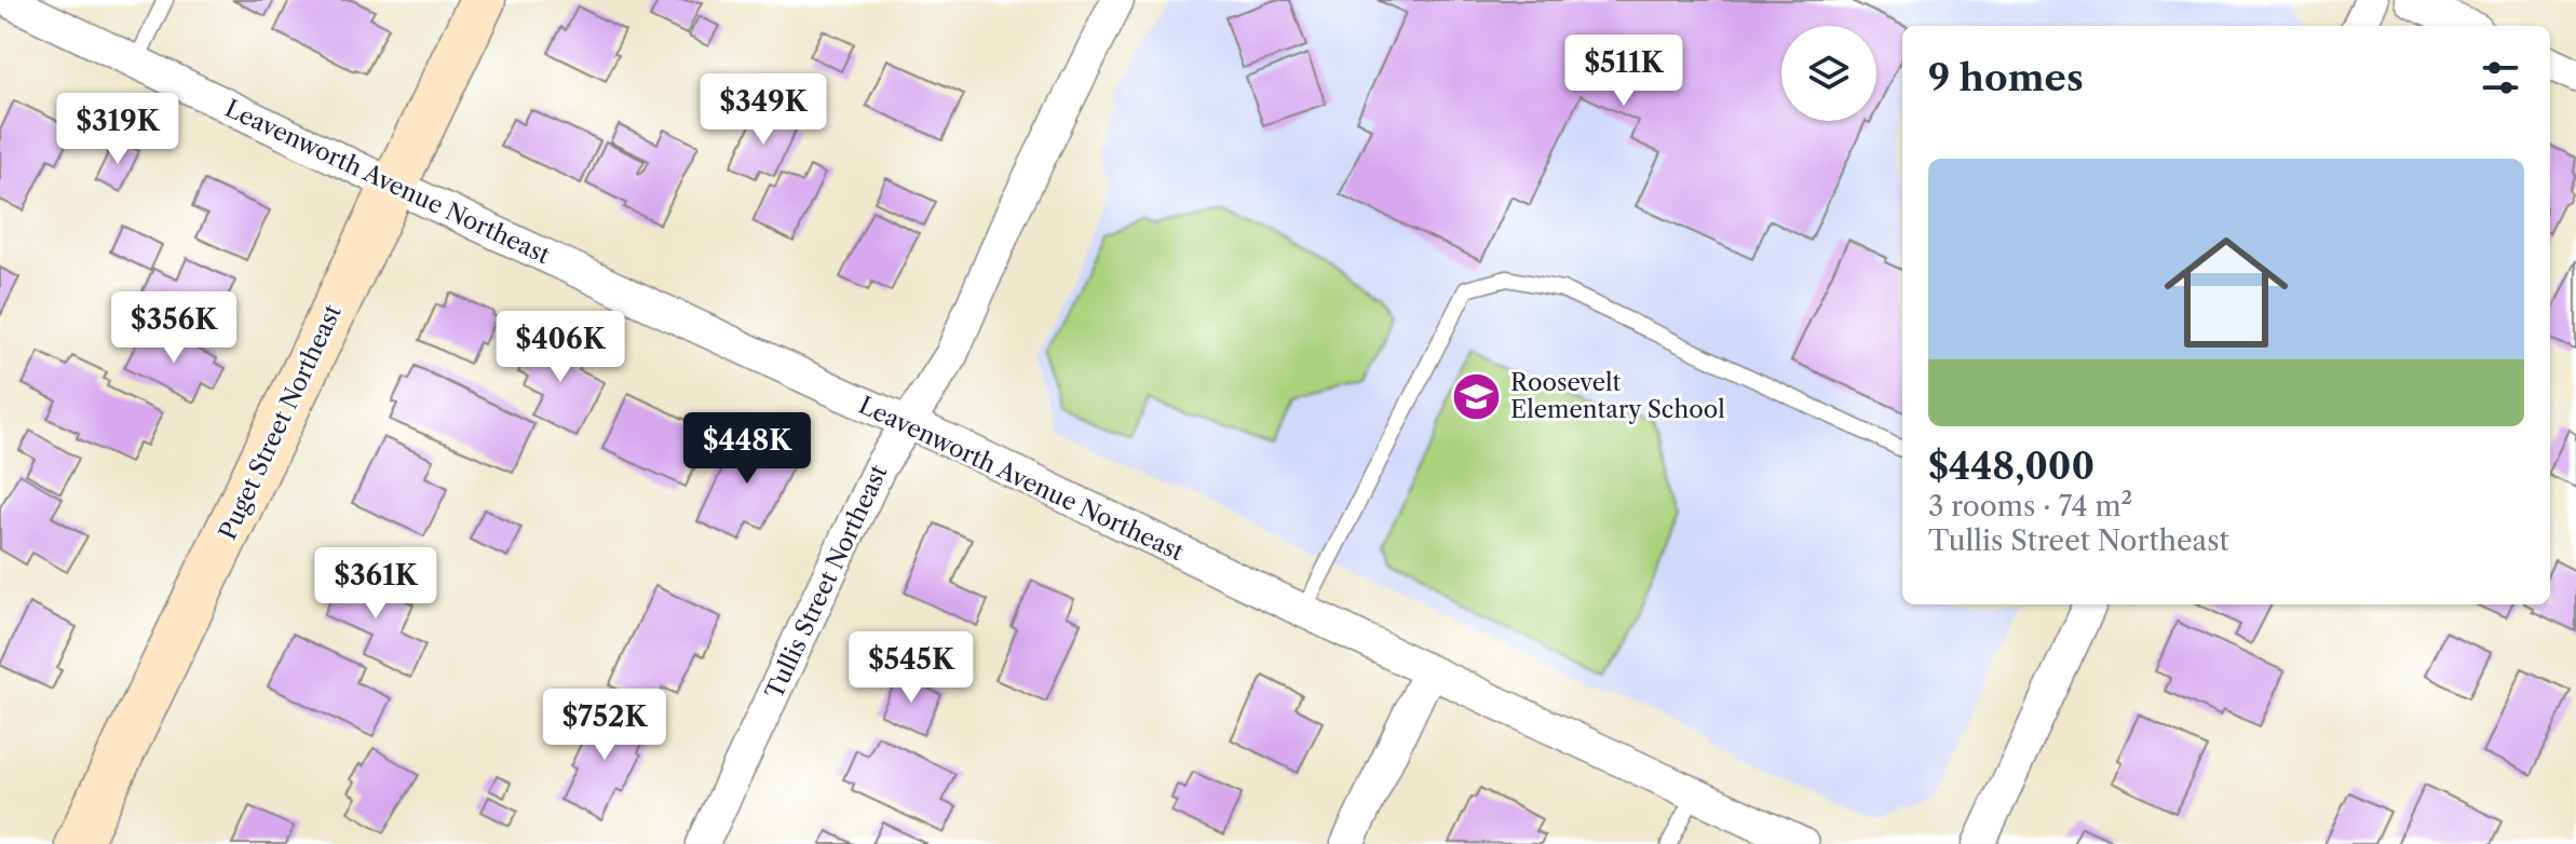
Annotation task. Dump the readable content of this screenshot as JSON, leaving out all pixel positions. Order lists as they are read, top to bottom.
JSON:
{
  "streets": {
    "street": ["Leavenworth Avenue Northeast", "Puget Street Northeast", "Tullis Street Northeast"]
  },
  "crossings": [
    ["Leavenworth Avenue Northeast", "Puget Street Northeast"],
    ["Leavenworth Avenue Northeast", "Tullis Street Northeast"]
  ],
  "places": {
    "school or university": ["Roosevelt Elementary School"]
  },
  "page": {
    "heading": "9 homes",
    "price": [
      "$511K",
      "$349K",
      "$319K",
      "$356K",
      "$406K",
      "$448K",
      "$361K",
      "$545K",
      "$752K"
    ],
    "list": [
      {
        "name": "$448,000",
        "note": "3 rooms · 74 m² · Tullis Street Northeast"
      }
    ]
  }
}
